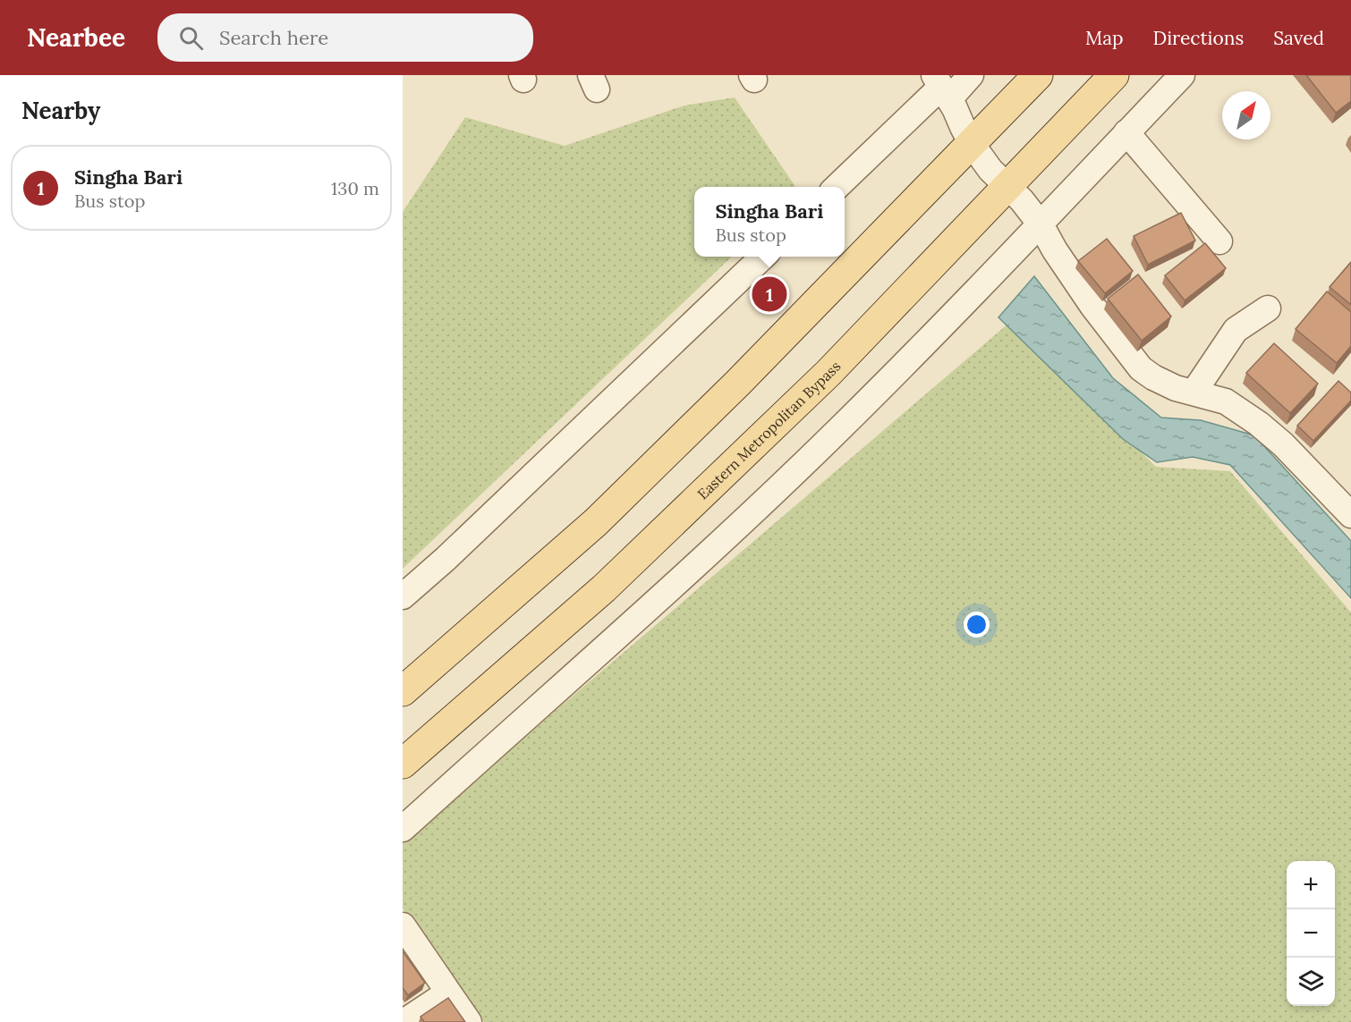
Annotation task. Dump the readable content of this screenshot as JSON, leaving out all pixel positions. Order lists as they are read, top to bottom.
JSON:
{
  "streets": {
    "main road": ["Eastern Metropolitan Bypass"]
  },
  "north": "top right",
  "page": {
    "header": "Nearbee",
    "search": "Search here",
    "nav": ["Map", "Directions", "Saved"],
    "heading": "Nearby",
    "list": [
      {
        "mark": "1",
        "name": "Singha Bari",
        "note": "Bus stop",
        "value": "130 m"
      }
    ],
    "popup": ["Singha Bari", "Bus stop"],
    "pins": "1",
    "map_buttons": ["+", "−"]
  }
}
